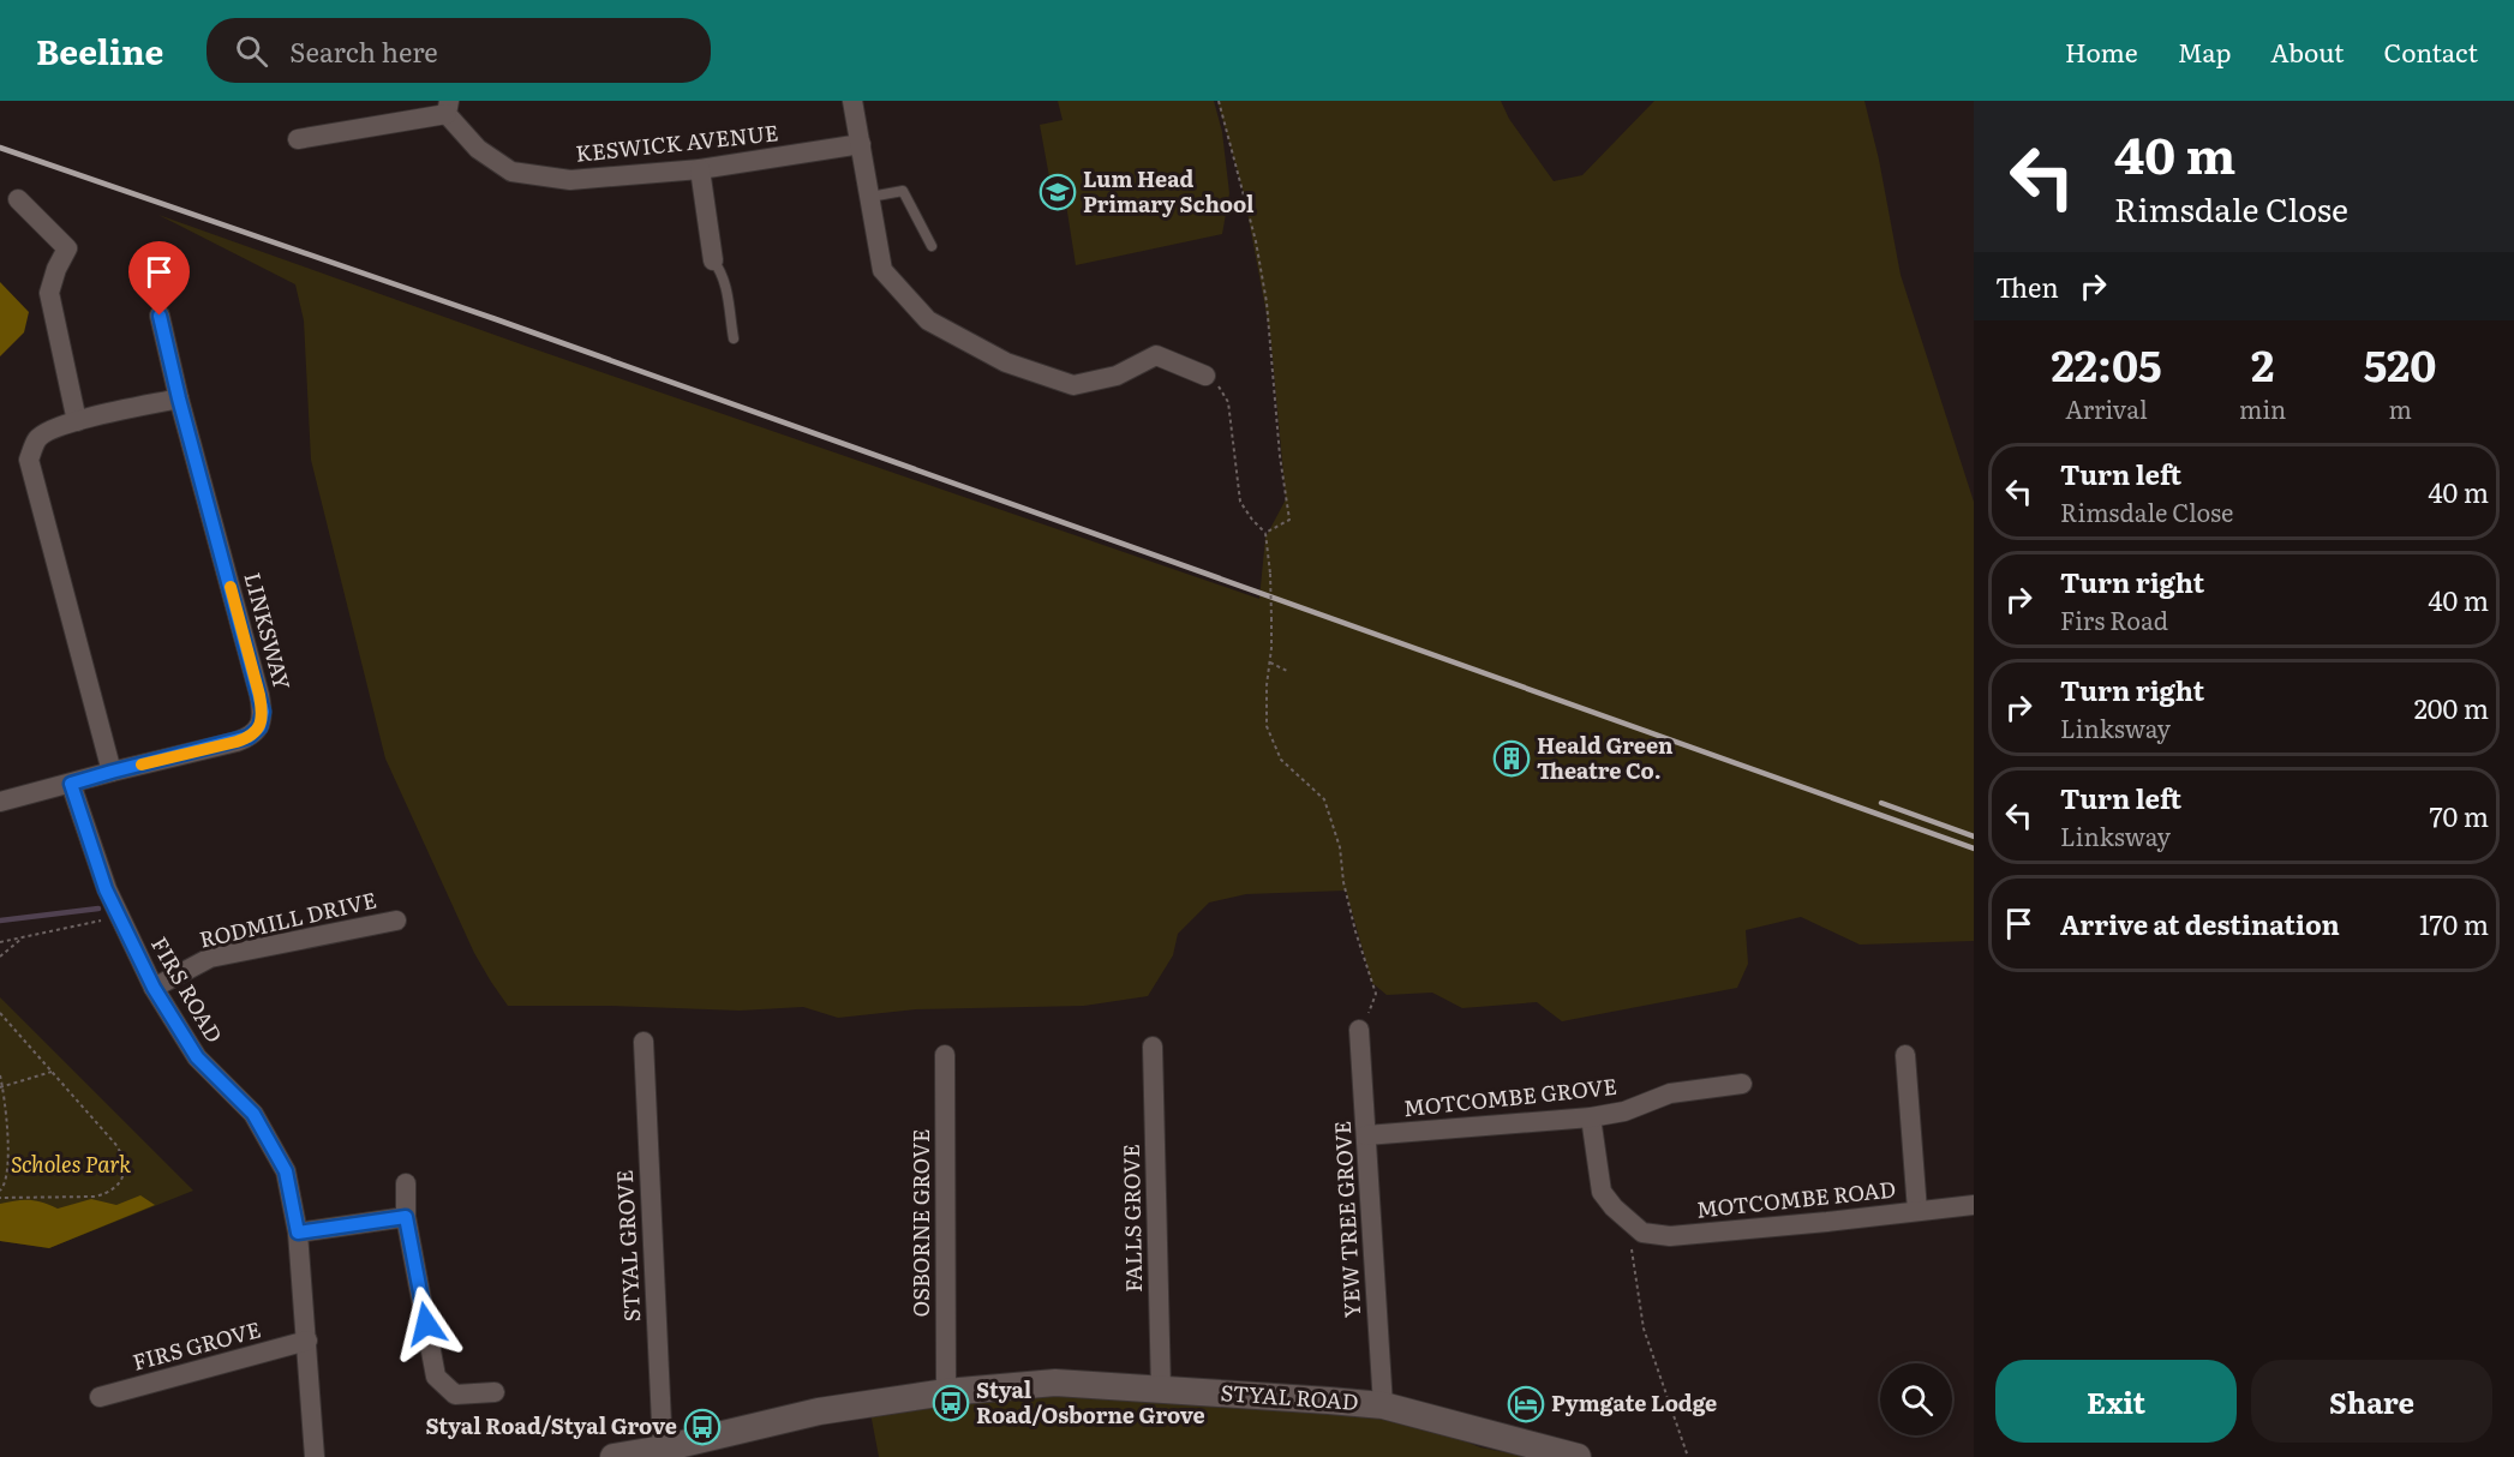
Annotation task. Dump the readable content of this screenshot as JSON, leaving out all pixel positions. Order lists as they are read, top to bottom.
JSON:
{
  "streets": {
    "main road": ["STYAL ROAD"],
    "street": [
      "KESWICK AVENUE",
      "LINKSWAY",
      "RODMILL DRIVE",
      "FIRS ROAD",
      "MOTCOMBE GROVE",
      "MOTCOMBE ROAD",
      "FALLS GROVE",
      "YEW TREE GROVE",
      "OSBORNE GROVE",
      "STYAL GROVE",
      "FIRS GROVE"
    ]
  },
  "crossings": [
    ["LINKSWAY", "FIRS ROAD"],
    ["RODMILL DRIVE", "FIRS ROAD"],
    ["FIRS ROAD", "FIRS GROVE"],
    ["MOTCOMBE GROVE", "YEW TREE GROVE"],
    ["FALLS GROVE", "STYAL ROAD"],
    ["YEW TREE GROVE", "STYAL ROAD"],
    ["OSBORNE GROVE", "STYAL ROAD"],
    ["STYAL GROVE", "STYAL ROAD"]
  ],
  "parks": ["Scholes Park"],
  "places": {
    "school or university": ["Lum Head Primary School"],
    "building": ["Heald Green Theatre Co."],
    "bus stop": ["Styal Road/Osborne Grove", "Styal Road/Styal Grove"],
    "hotel": ["Pymgate Lodge"]
  },
  "page": {
    "header": "Beeline",
    "search": "Search here",
    "nav": [
      "Home",
      "Map",
      "About",
      "Contact"
    ],
    "turn": ["40 m", "Rimsdale Close"],
    "then": "Then",
    "eta": [
      "22:05",
      "Arrival",
      "2",
      "min",
      "520",
      "m"
    ],
    "list": [
      {
        "name": "Turn left",
        "note": "Rimsdale Close",
        "value": "40 m"
      },
      {
        "name": "Turn right",
        "note": "Firs Road",
        "value": "40 m"
      },
      {
        "name": "Turn right",
        "note": "Linksway",
        "value": "200 m"
      },
      {
        "name": "Turn left",
        "note": "Linksway",
        "value": "70 m"
      },
      {
        "name": "Arrive at destination",
        "value": "170 m"
      }
    ],
    "buttons": ["Exit", "Share"]
  }
}
